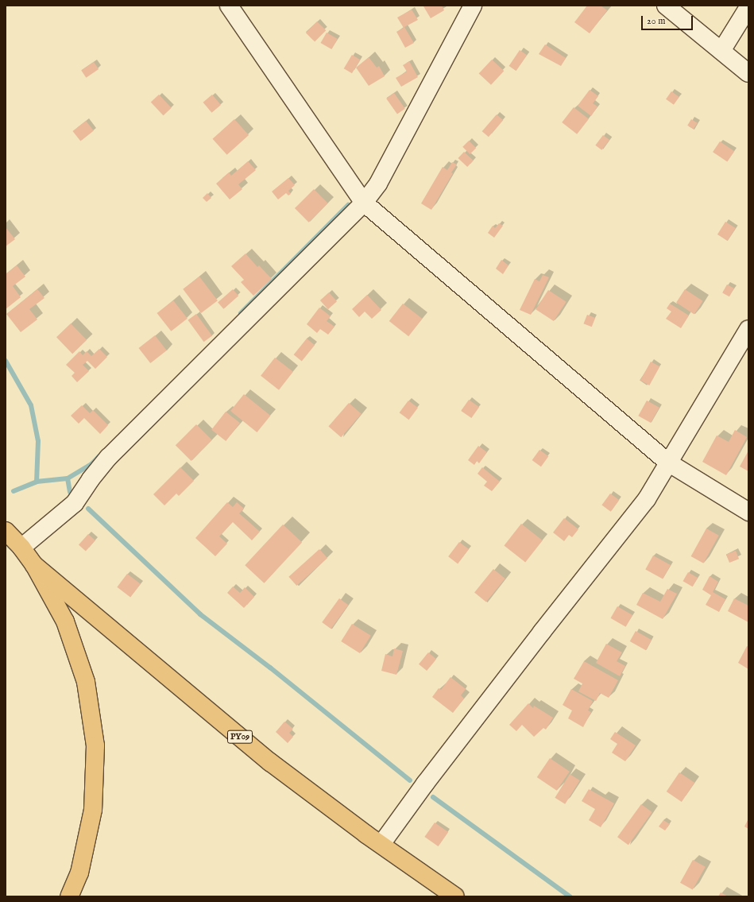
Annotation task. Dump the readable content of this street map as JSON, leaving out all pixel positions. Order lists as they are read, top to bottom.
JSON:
{
  "streets": {
    "highway": ["PY09"]
  },
  "scale_bar": "20 m"
}
